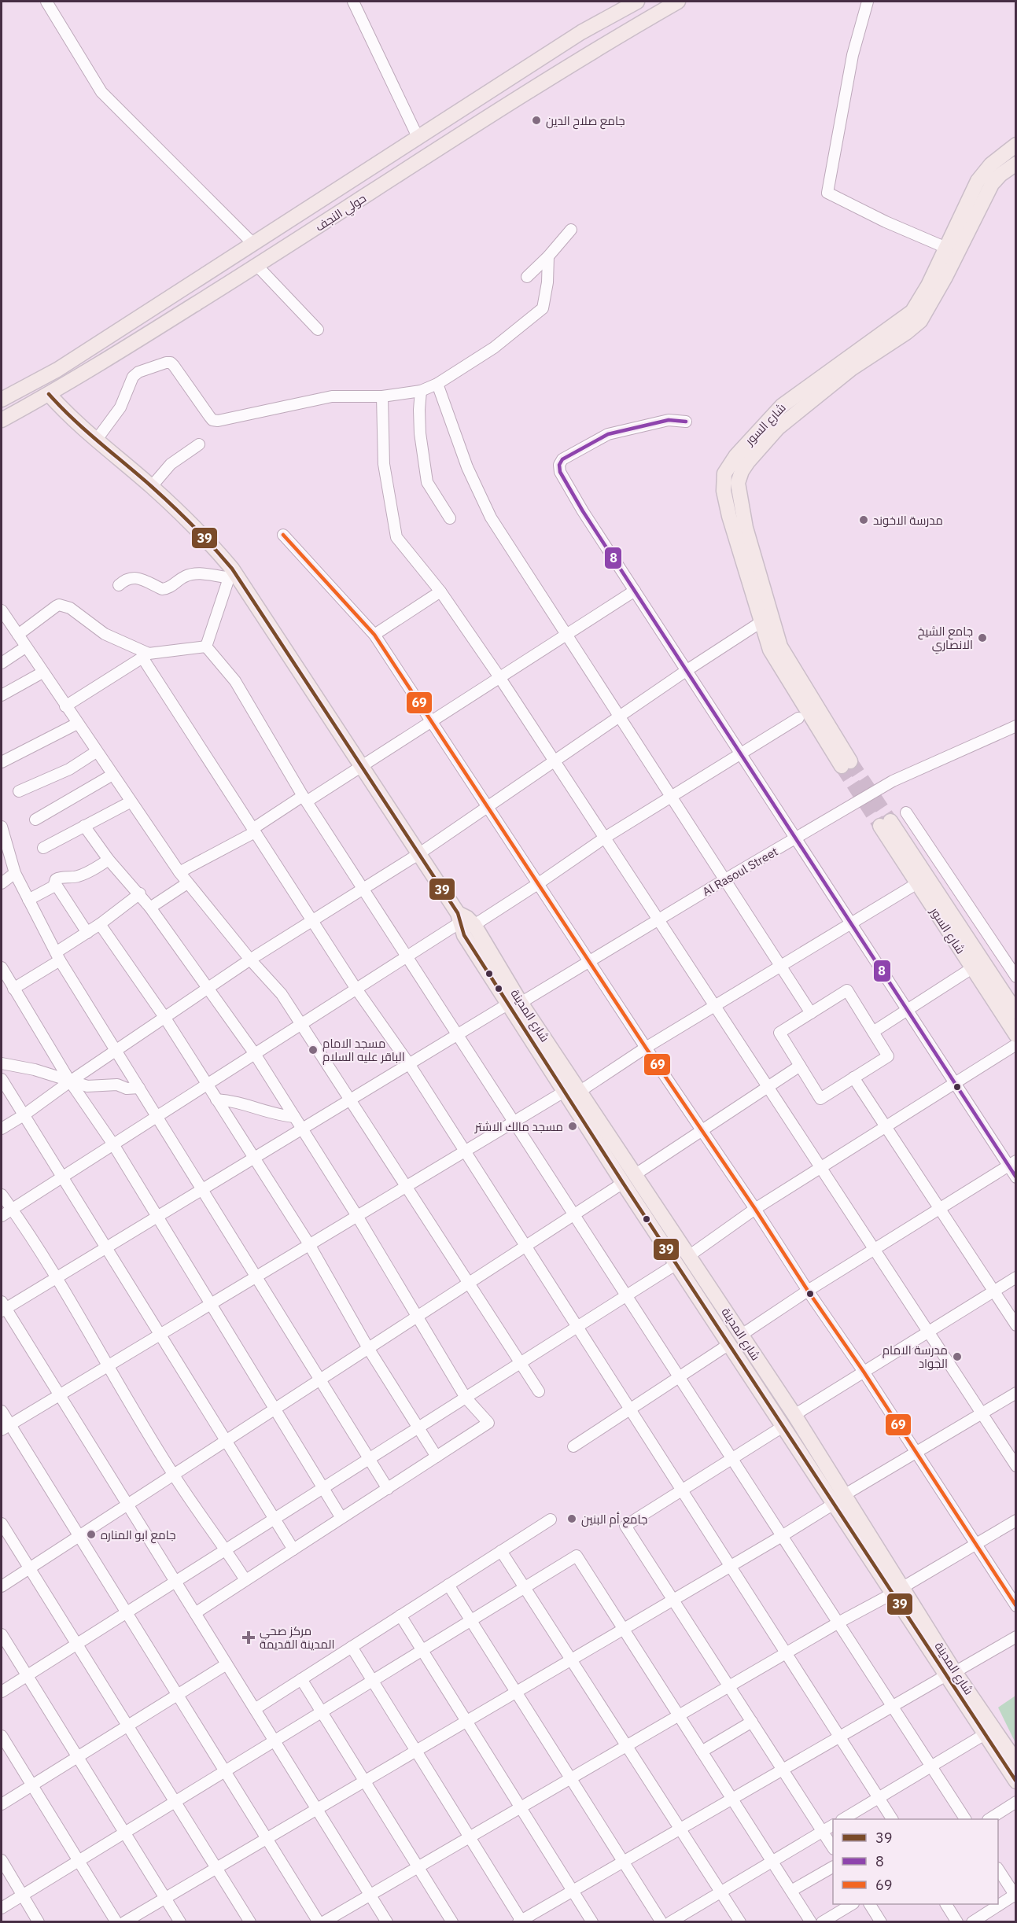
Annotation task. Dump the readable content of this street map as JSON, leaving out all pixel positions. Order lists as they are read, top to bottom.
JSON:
{
  "streets": {
    "main road": ["حولي النجف", "شارع السور", "شارع المدينة"],
    "street": ["Al Rasoul Street"]
  },
  "crossings": [
    ["حولي النجف", "شارع المدينة"],
    ["Al Rasoul Street", "شارع المدينة"]
  ],
  "places": {
    "other": [
      "جامع صلاح الدين",
      "مدرسة الاخوند",
      "جامع الشيخ الانصاري",
      "مسجد الامام الباقر عليه السلام",
      "مسجد مالك الاشتر",
      "مدرسة الامام الجواد",
      "جامع أم البنين",
      "جامع ابو المناره"
    ],
    "health": ["مركز صحي المدينة القديمة"]
  },
  "lines": ["transit line 39", "transit line 8", "transit line 69"],
  "legend": ["39", "8", "69"]
}
